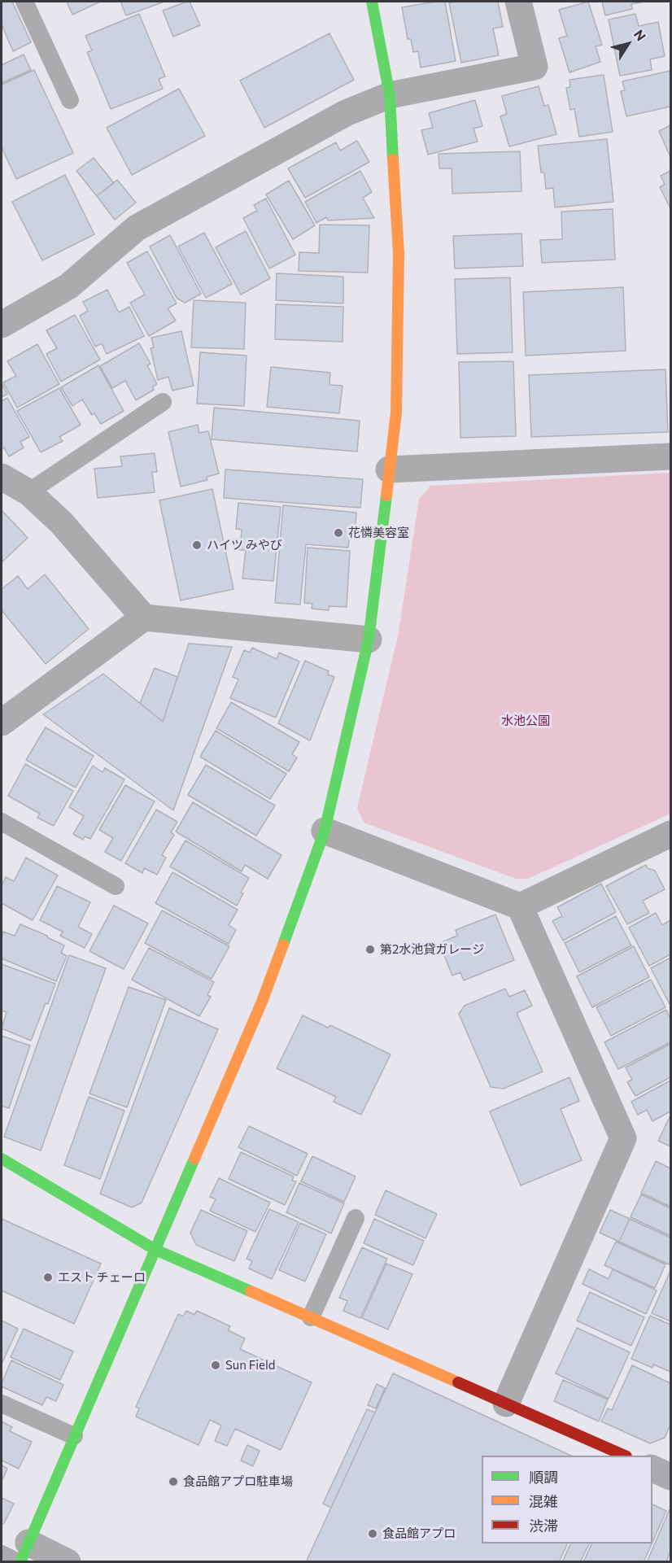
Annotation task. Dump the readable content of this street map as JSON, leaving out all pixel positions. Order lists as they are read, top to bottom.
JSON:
{
  "parks": ["水池公園"],
  "places": [
    "花憐美容室",
    "ハイツ みやび",
    "第2水池貸ガレージ",
    "エスト チェーロ",
    "Sun Field",
    "食品館アプロ駐車場",
    "食品館アプロ"
  ],
  "legend": ["順調", "混雑", "渋滞"],
  "north": "top right"
}
